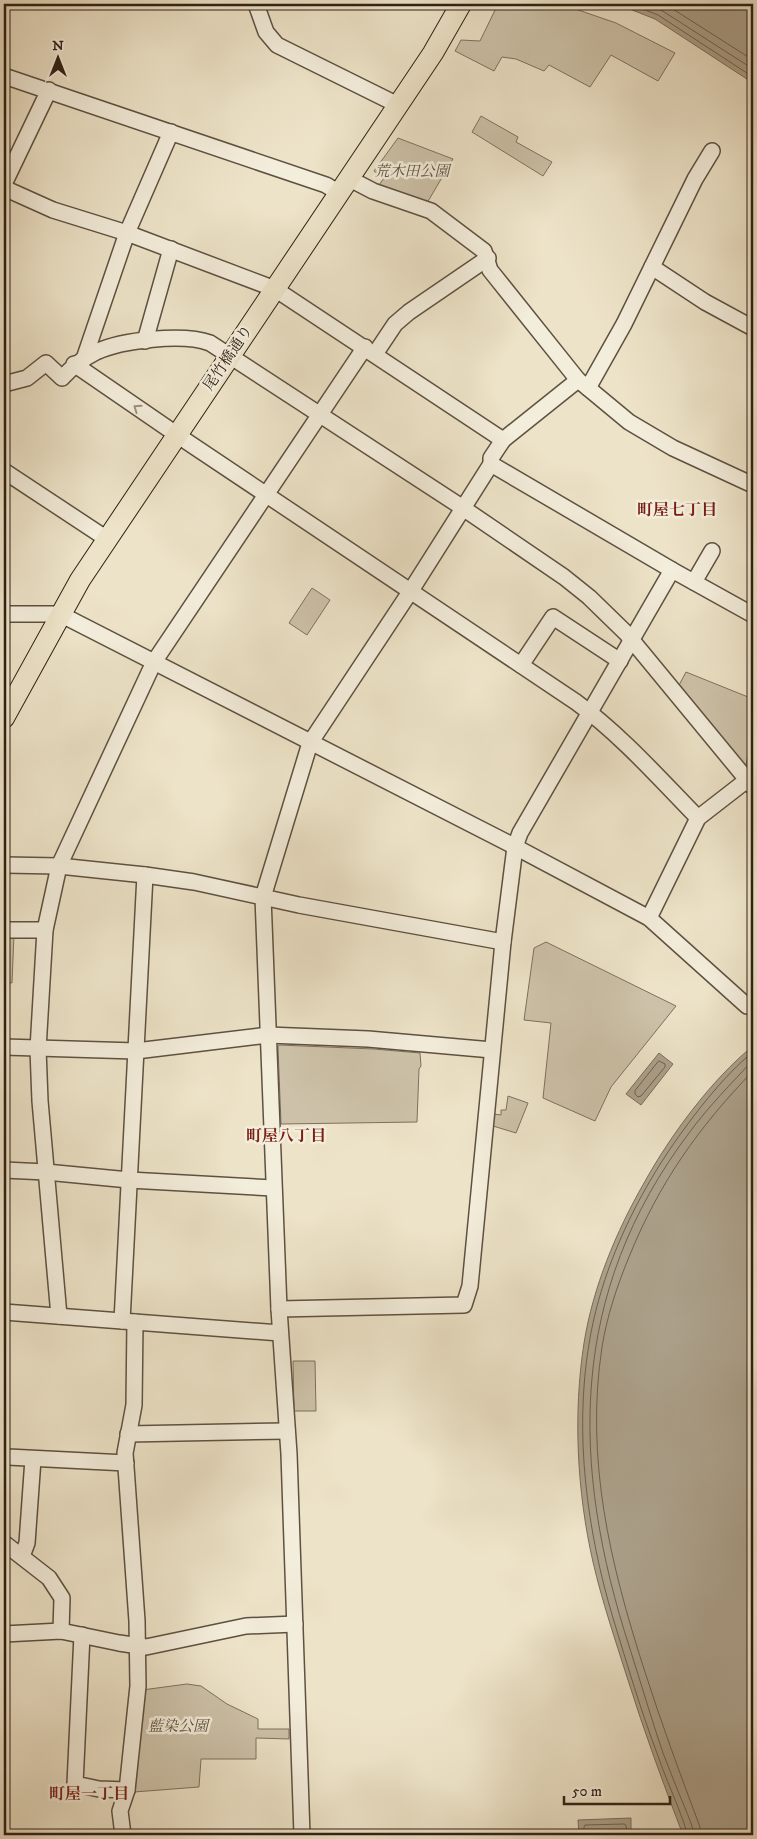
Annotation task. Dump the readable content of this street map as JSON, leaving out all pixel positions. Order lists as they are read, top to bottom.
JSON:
{
  "streets": {
    "main road": ["尾竹橋通り"]
  },
  "districts": ["町屋七丁目", "町屋八丁目", "町屋一丁目"],
  "parks": ["荒木田公園", "藍染公園"],
  "scale_bar": "50 m",
  "north": "top"
}
